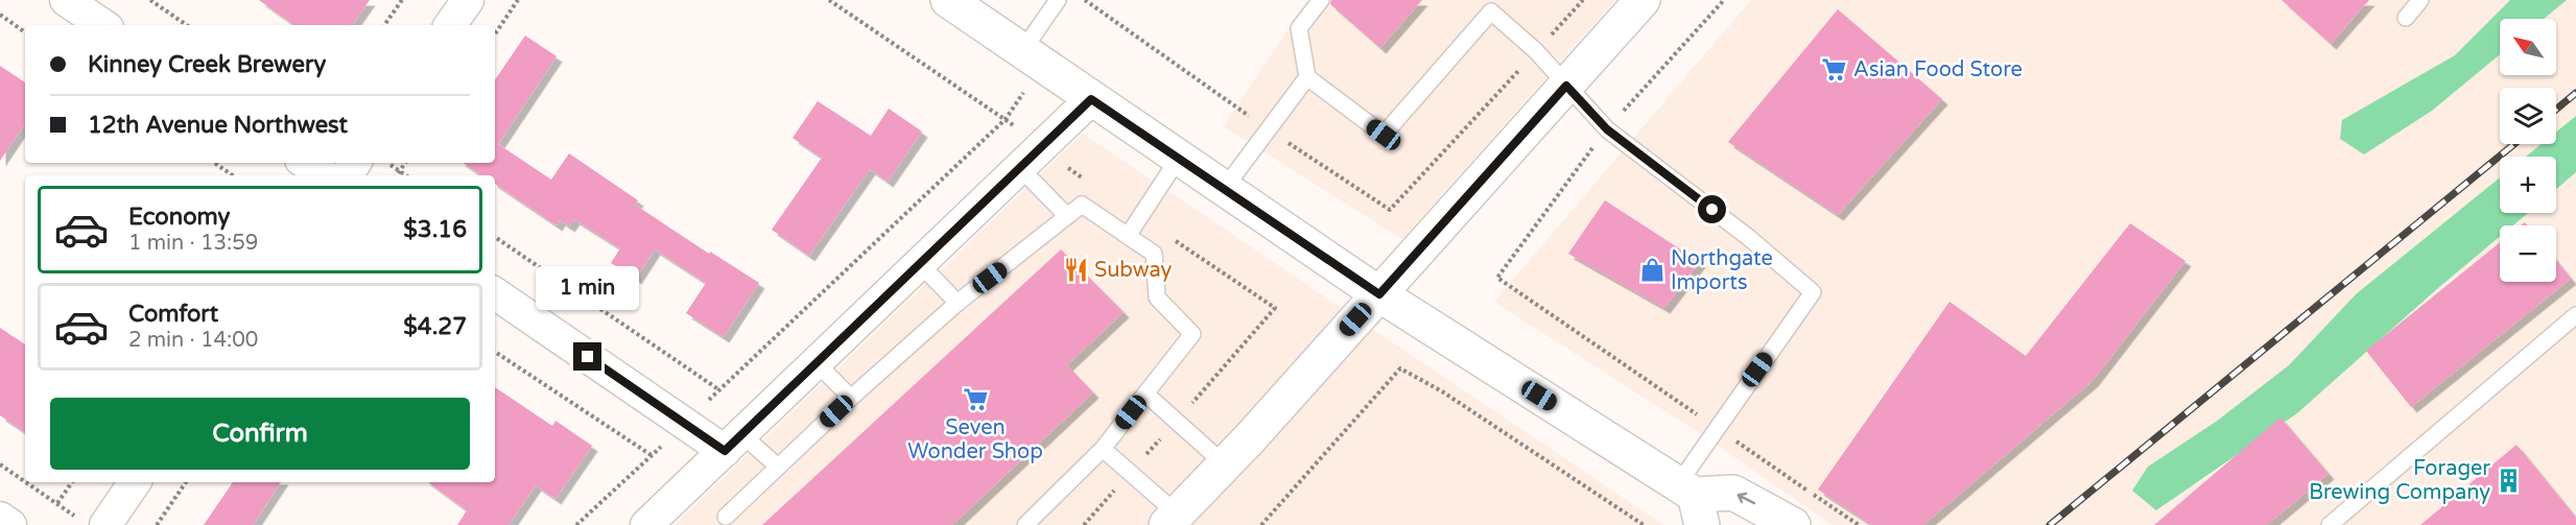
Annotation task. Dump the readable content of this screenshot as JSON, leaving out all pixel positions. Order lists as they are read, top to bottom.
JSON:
{
  "places": {
    "supermarket": ["Asian Food Store", "Seven Wonder Shop"],
    "restaurant": ["Subway"],
    "shop": ["Northgate Imports"],
    "building": ["Forager Brewing Company"]
  },
  "north": "top left",
  "page": {
    "map_buttons": ["+", "−"],
    "banner": ["Kinney Creek Brewery", "12th Avenue Northwest"],
    "list": [
      {
        "name": "Economy",
        "note": "1 min · 13:59",
        "value": "$3.16"
      },
      {
        "name": "Comfort",
        "note": "2 min · 14:00",
        "value": "$4.27"
      }
    ],
    "bubble": "1 min",
    "buttons": "Confirm"
  }
}
